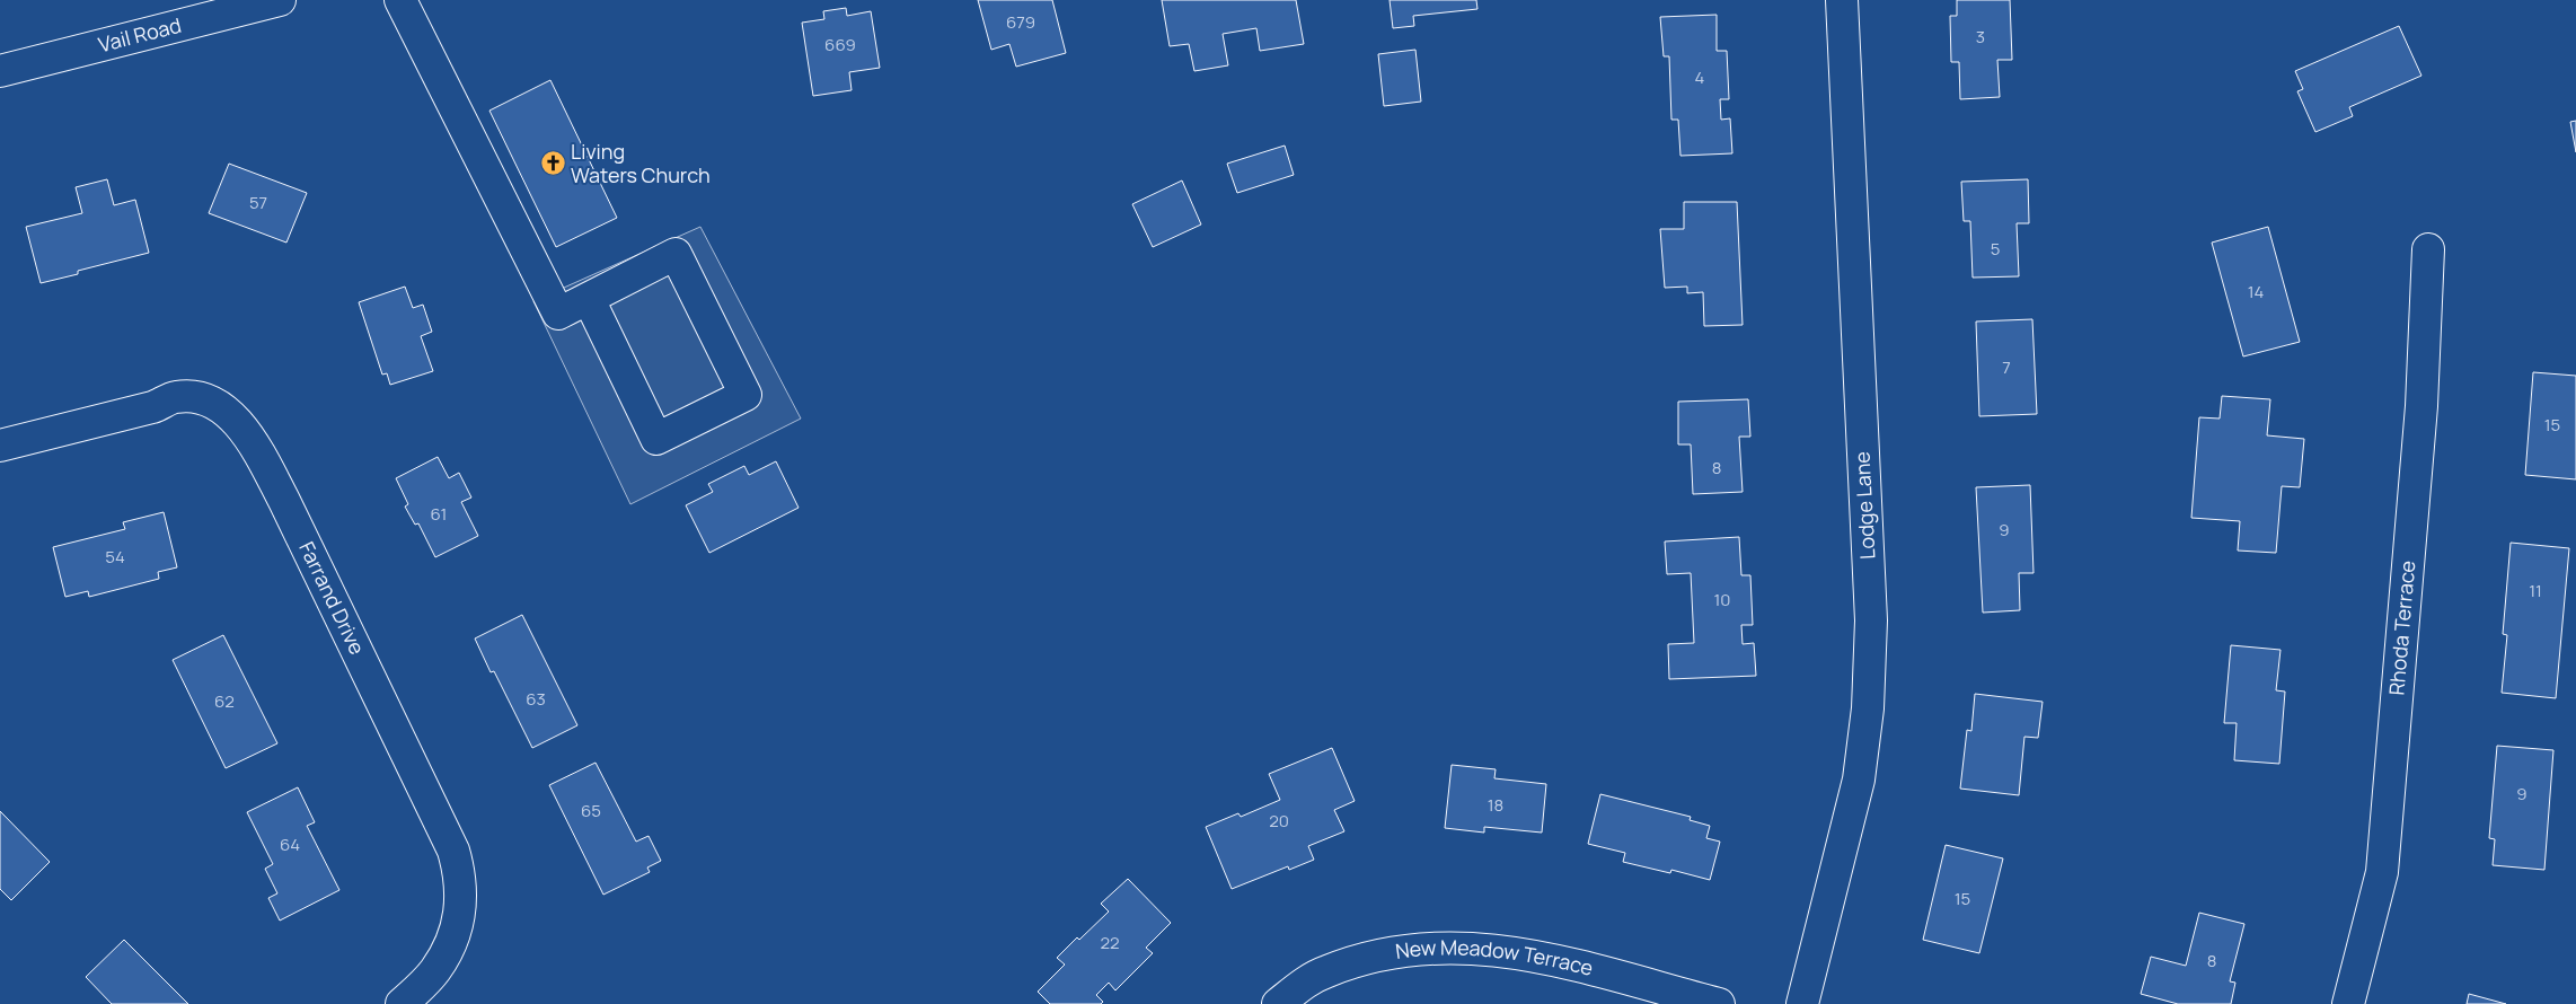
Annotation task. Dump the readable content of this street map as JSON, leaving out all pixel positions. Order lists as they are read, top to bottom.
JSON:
{
  "streets": {
    "street": [
      "Vail Road",
      "Lodge Lane",
      "Farrand Drive",
      "Rhoda Terrace",
      "New Meadow Terrace"
    ]
  },
  "places": {
    "church": ["Living Waters Church"]
  },
  "house_numbers": [
    "679",
    "3",
    "669",
    "4",
    "57",
    "5",
    "14",
    "7",
    "15",
    "8",
    "61",
    "9",
    "54",
    "11",
    "10",
    "63",
    "62",
    "9",
    "18",
    "65",
    "20",
    "64",
    "15",
    "22",
    "8"
  ]
}
